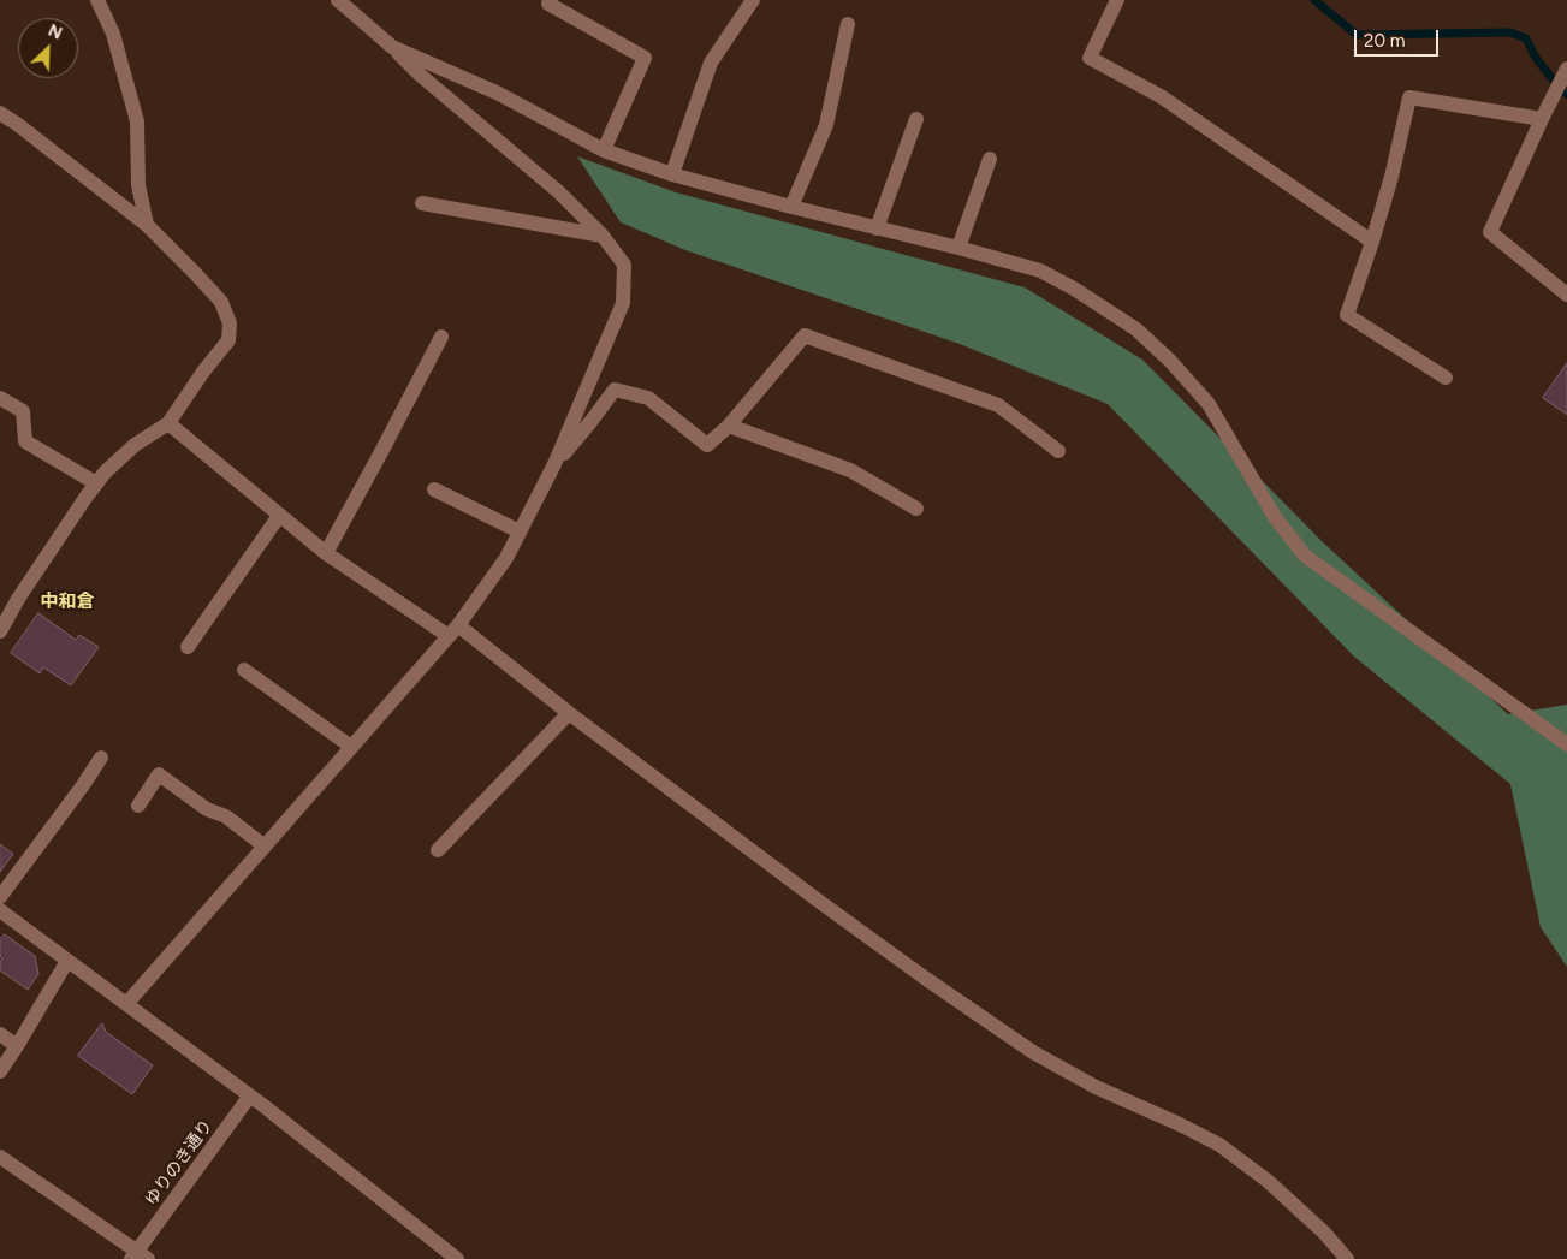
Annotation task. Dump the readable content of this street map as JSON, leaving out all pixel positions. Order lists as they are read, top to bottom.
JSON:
{
  "streets": {
    "street": ["ゆりのき通り"]
  },
  "districts": ["中和倉"],
  "scale_bar": "20 m",
  "north": "top right"
}
